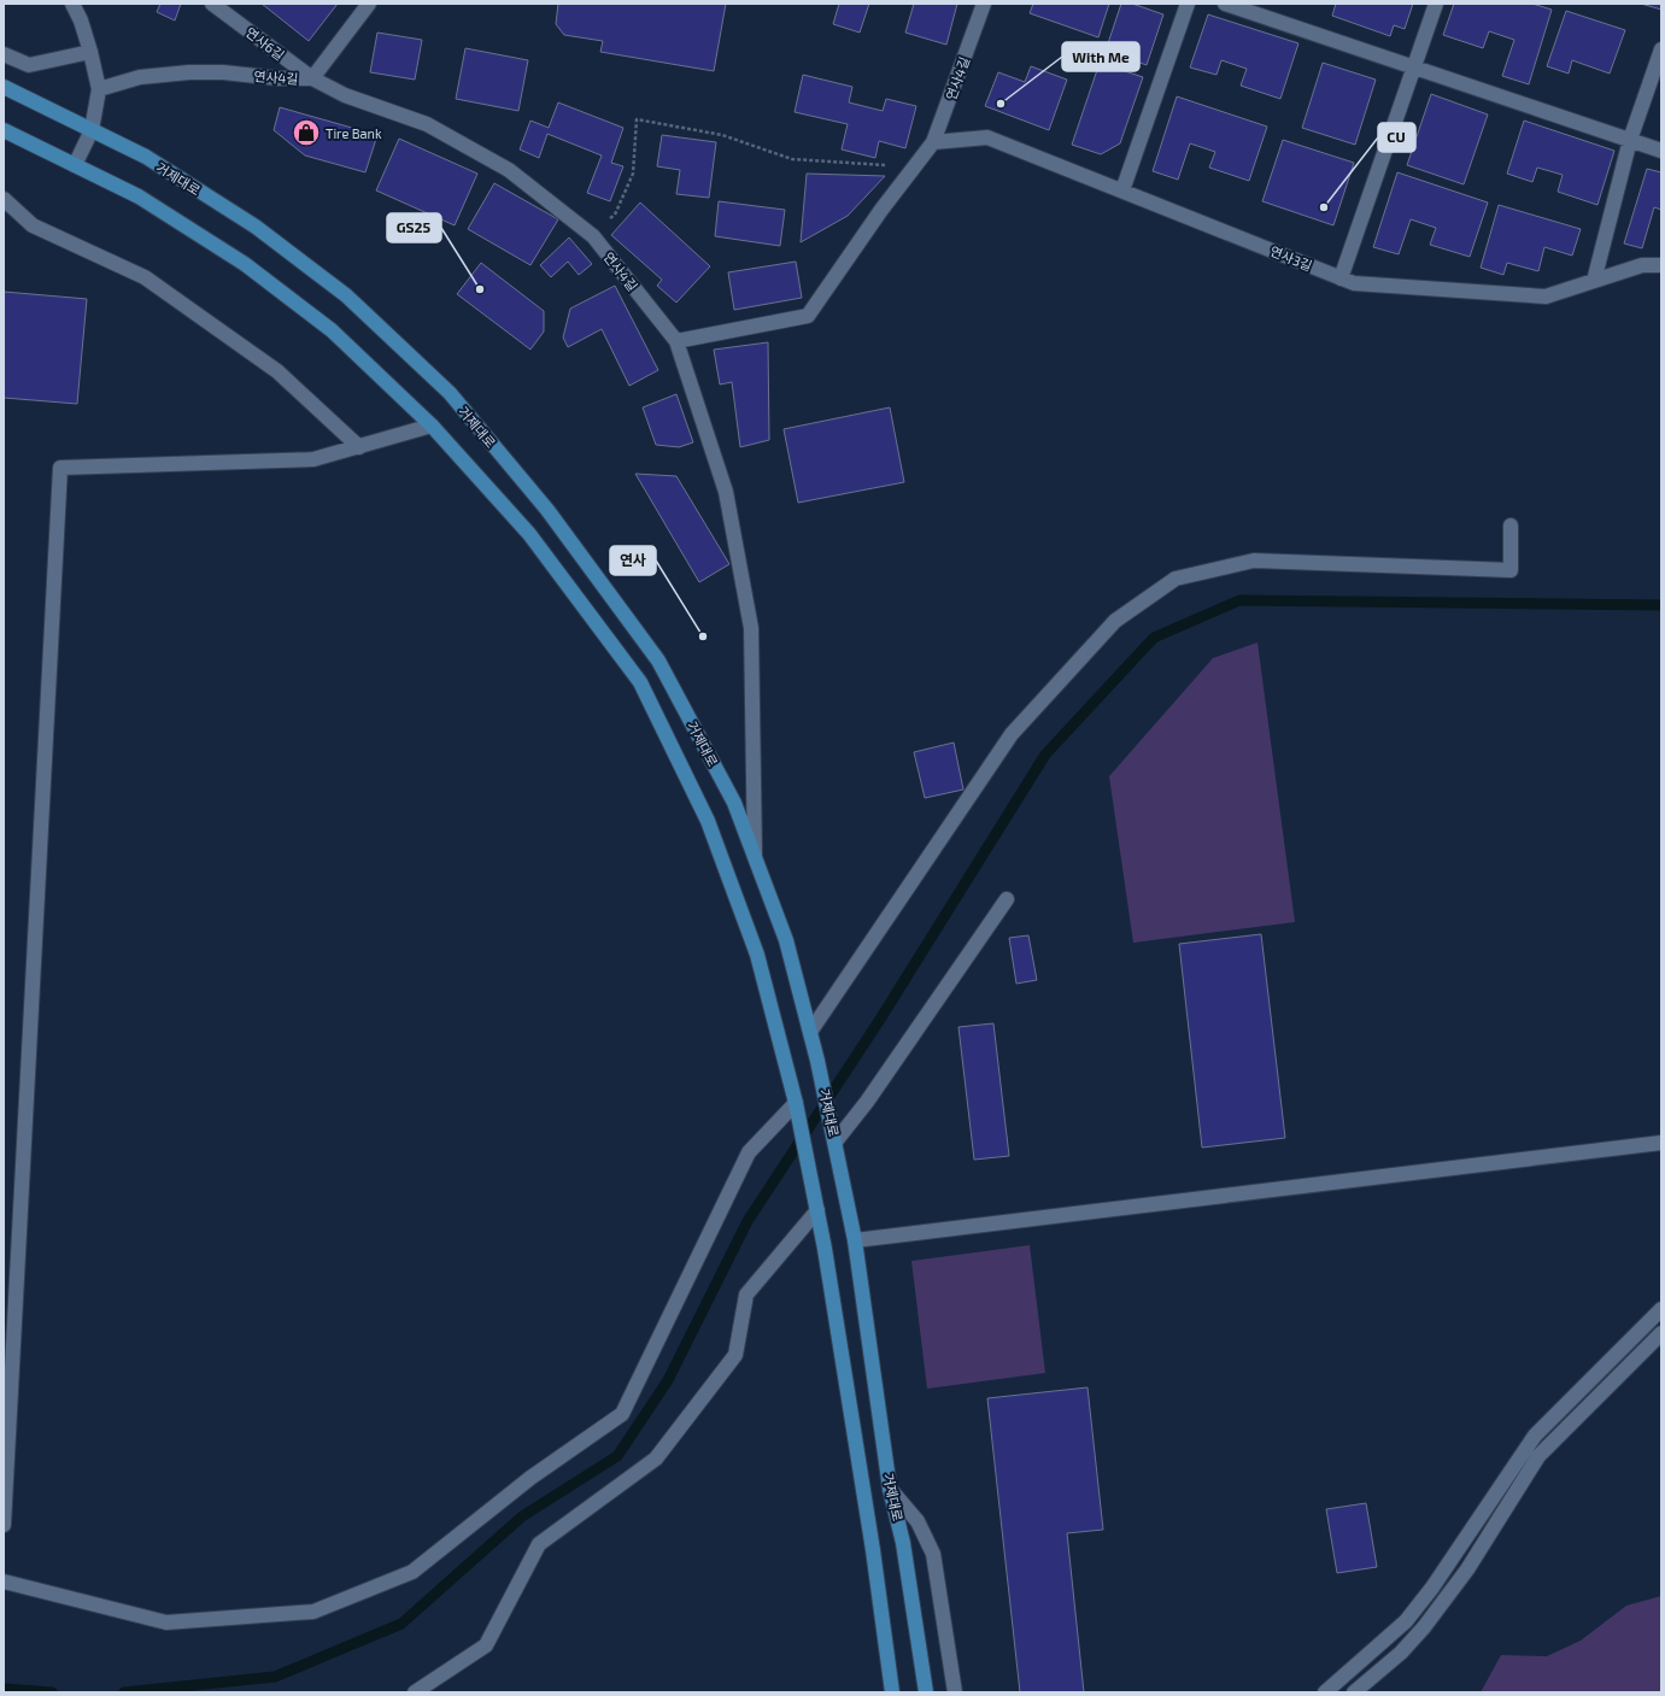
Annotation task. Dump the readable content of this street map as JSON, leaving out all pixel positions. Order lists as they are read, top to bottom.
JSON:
{
  "streets": {
    "main road": ["거제대로"],
    "street": ["연사6길", "연사4길", "연사3길"]
  },
  "crossings": [
    ["연사6길", "연사4길"],
    ["연사4길", "연사3길"]
  ],
  "places": {
    "other": [
      "With Me",
      "CU",
      "GS25",
      "연사"
    ],
    "shop": ["Tire Bank"]
  }
}
